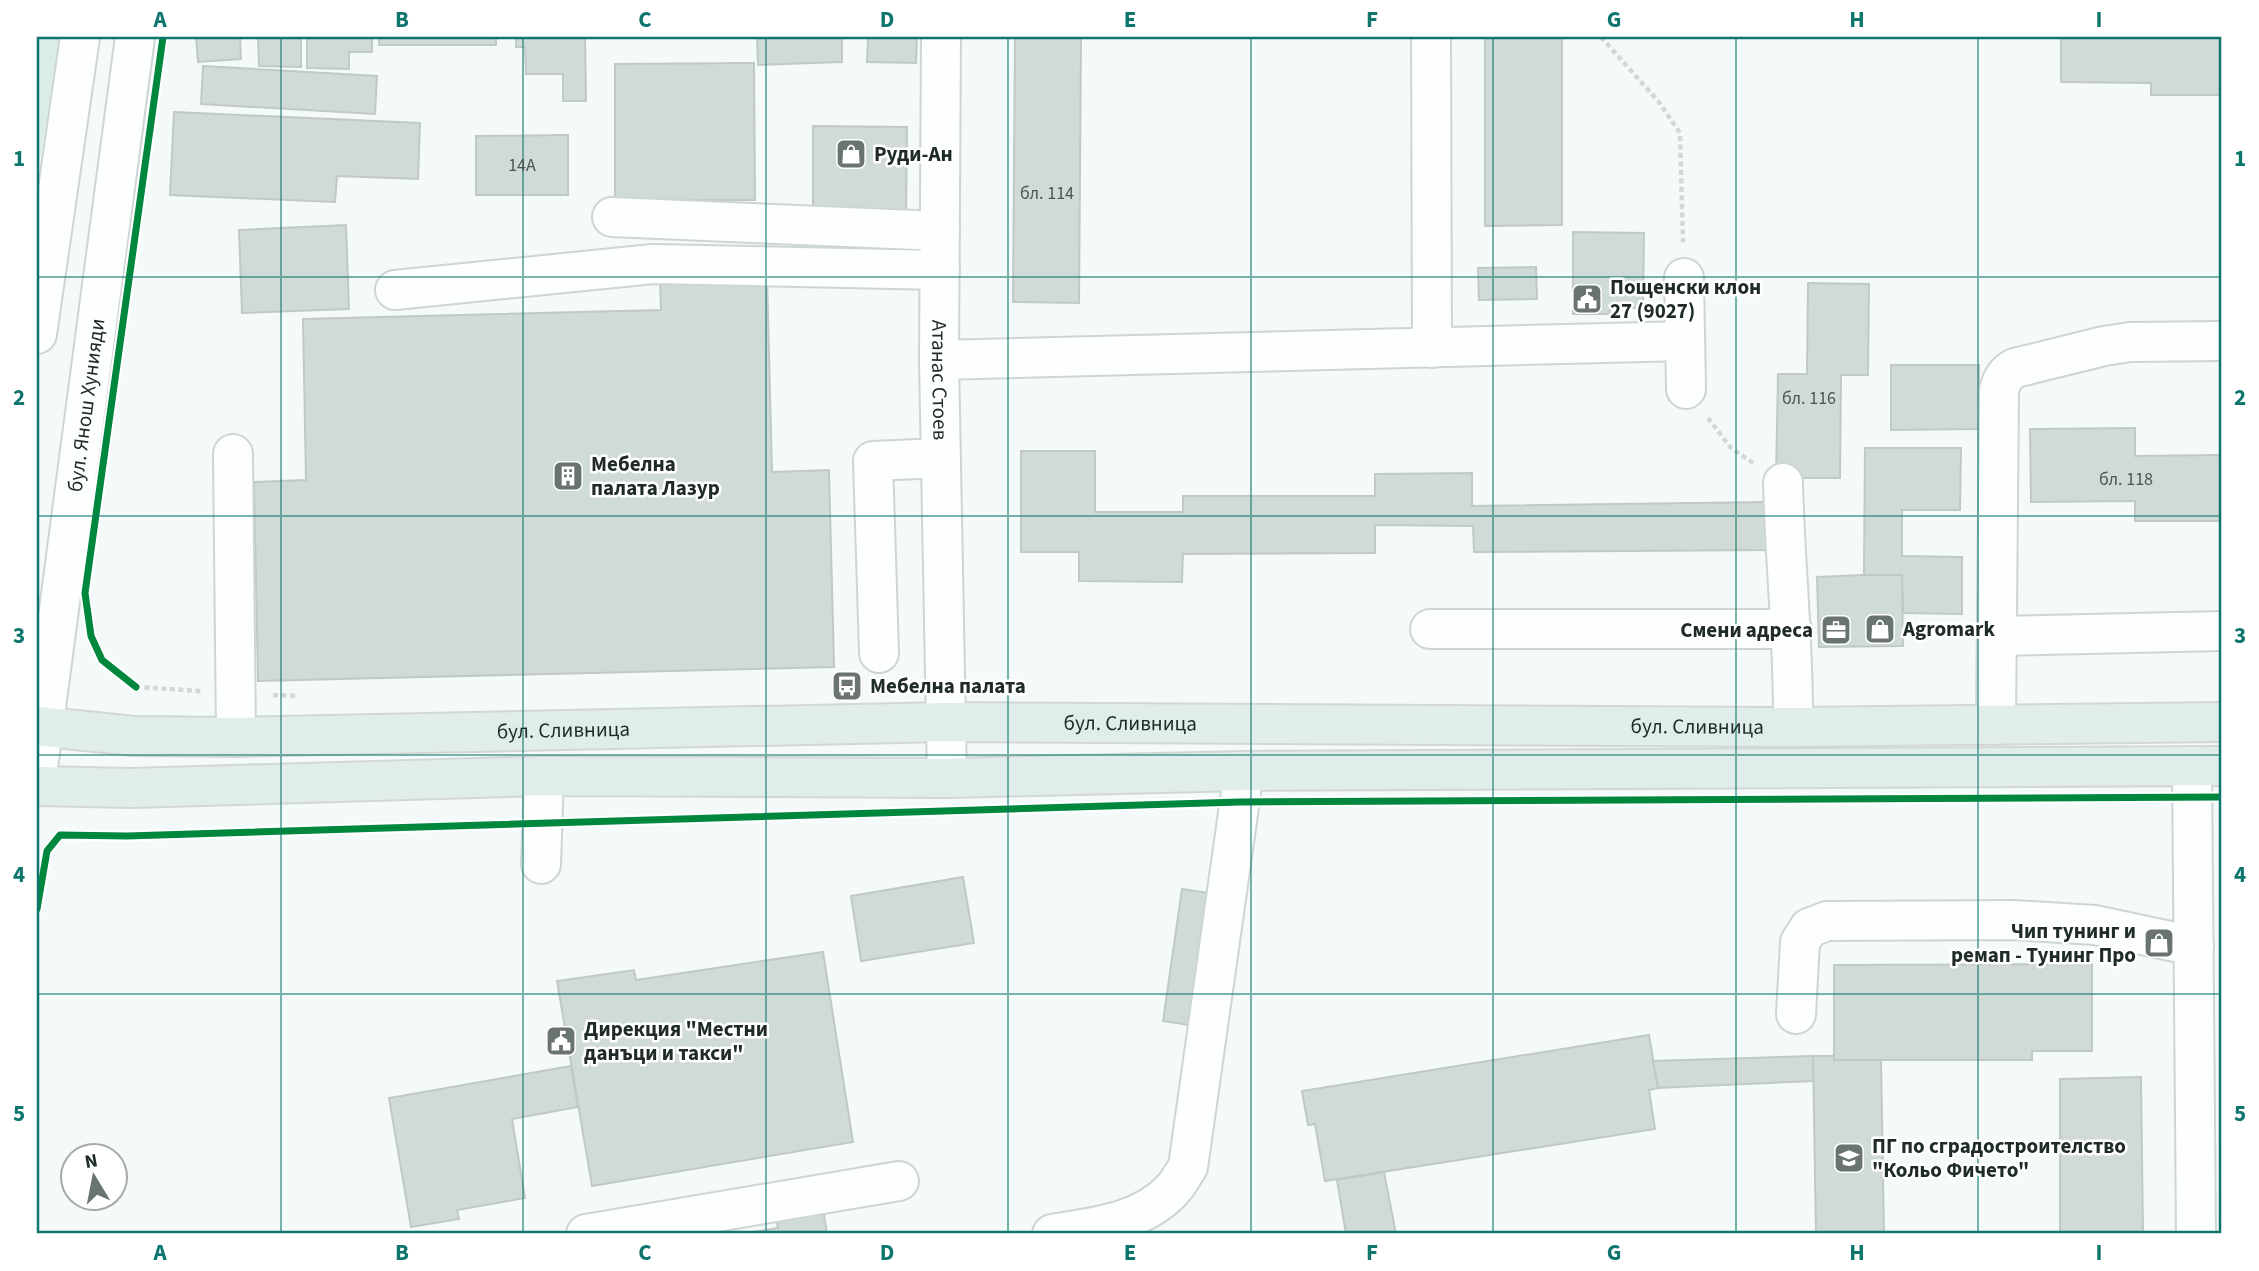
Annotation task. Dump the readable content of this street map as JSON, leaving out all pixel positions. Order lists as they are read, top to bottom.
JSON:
{
  "streets": {
    "main road": ["бул. Сливница"],
    "street": ["Атанас Стоев", "бул. Янош Хунияди"]
  },
  "crossings": [
    ["Атанас Стоев", "бул. Сливница"],
    ["бул. Янош Хунияди", "бул. Сливница"]
  ],
  "places": {
    "shop": ["Руди-Ан", "Agromark", "Чип тунинг и ремап - Тунинг Про"],
    "public building": ["Пощенски клон 27 (9027)", "Дирекция \"Местни данъци и такси\""],
    "building": ["Мебелна палата Лазур"],
    "office": ["Смени адреса"],
    "bus stop": ["Мебелна палата"],
    "school or university": ["ПГ по сградостроителство \"Кольо Фичето\""]
  },
  "house_numbers": [
    "14А",
    "бл. 114",
    "бл. 116",
    "бл. 118"
  ],
  "north": "top",
  "grid": {
    "columns": [
      "A",
      "B",
      "C",
      "D",
      "E",
      "F",
      "G",
      "H",
      "I"
    ],
    "rows": [
      "1",
      "2",
      "3",
      "4",
      "5"
    ]
  }
}
